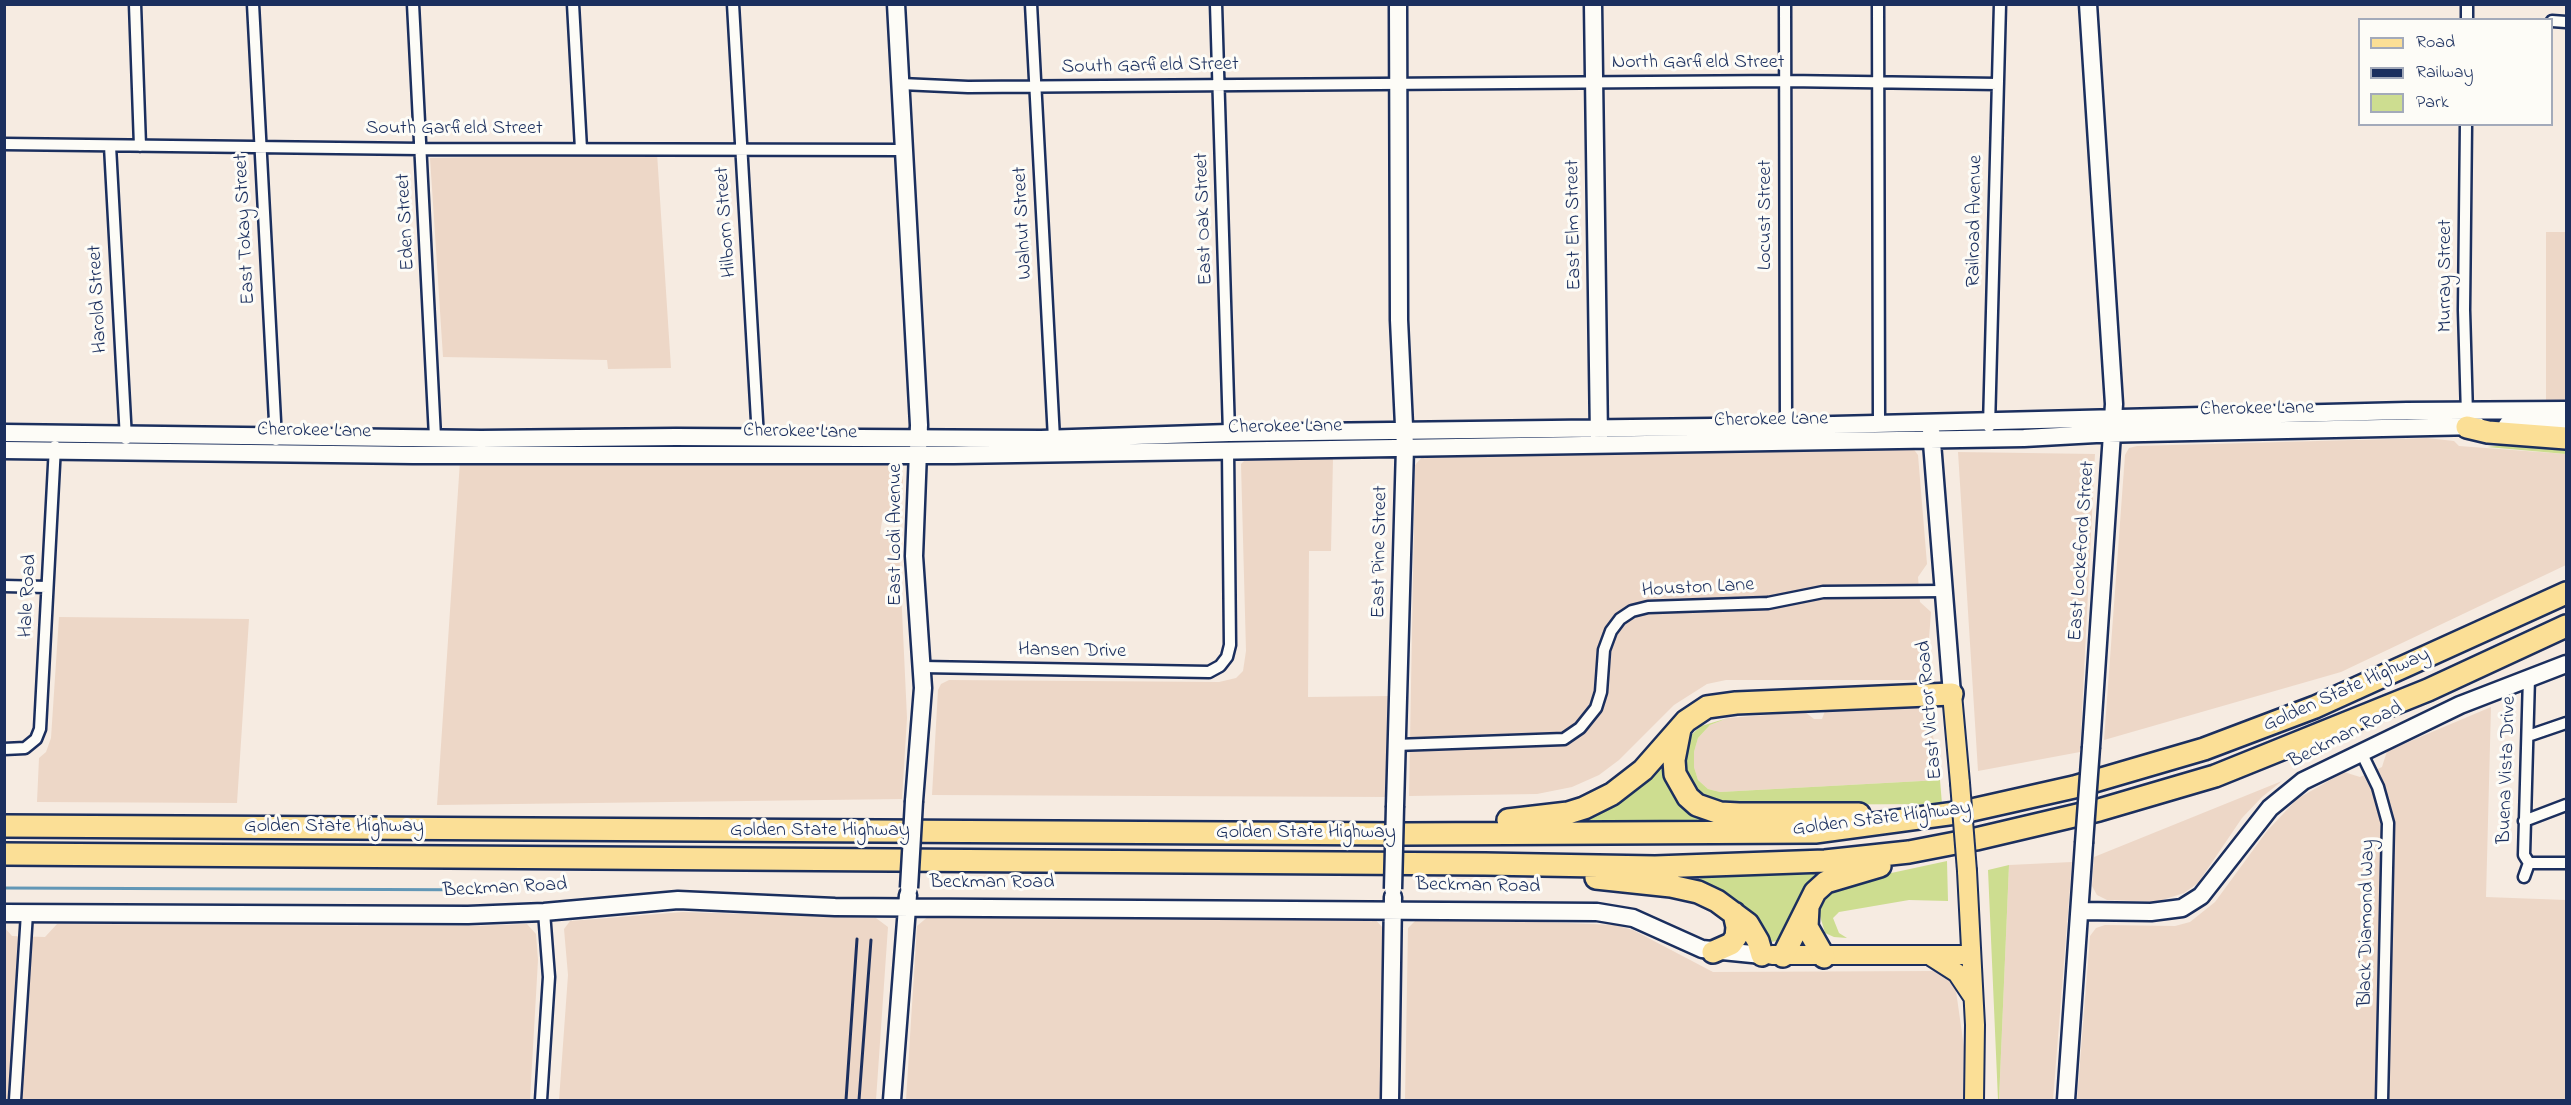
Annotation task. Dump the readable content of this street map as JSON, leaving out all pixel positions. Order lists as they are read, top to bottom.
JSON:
{
  "streets": {
    "highway": ["Golden State Highway"],
    "main road": ["East Victor Road", "Beckman Road"],
    "street": [
      "North Garfield Street",
      "South Garfield Street",
      "Locust Street",
      "East Oak Street",
      "Railroad Avenue",
      "Eden Street",
      "Hilborn Street",
      "Walnut Street",
      "East Elm Street",
      "East Tokay Street",
      "Murray Street",
      "Harold Street",
      "Cherokee Lane",
      "East Lodi Avenue",
      "East Lockeford Street",
      "East Pine Street",
      "Houston Lane",
      "Hale Road",
      "Hansen Drive",
      "Buena Vista Drive",
      "Black Diamond Way"
    ]
  },
  "crossings": [
    ["North Garfield Street", "South Garfield Street"],
    ["North Garfield Street", "Locust Street"],
    ["North Garfield Street", "Railroad Avenue"],
    ["North Garfield Street", "East Elm Street"],
    ["North Garfield Street", "East Pine Street"],
    ["South Garfield Street", "East Oak Street"],
    ["South Garfield Street", "Eden Street"],
    ["South Garfield Street", "Hilborn Street"],
    ["South Garfield Street", "Walnut Street"],
    ["South Garfield Street", "East Tokay Street"],
    ["South Garfield Street", "Harold Street"],
    ["South Garfield Street", "East Lodi Avenue"],
    ["South Garfield Street", "East Pine Street"],
    ["Locust Street", "Cherokee Lane"],
    ["East Oak Street", "Cherokee Lane"],
    ["East Oak Street", "Hansen Drive"],
    ["Railroad Avenue", "Cherokee Lane"],
    ["Eden Street", "Cherokee Lane"],
    ["Hilborn Street", "Cherokee Lane"],
    ["Walnut Street", "Cherokee Lane"],
    ["East Elm Street", "Cherokee Lane"],
    ["East Tokay Street", "Cherokee Lane"],
    ["Murray Street", "Cherokee Lane"],
    ["Harold Street", "Cherokee Lane"],
    ["Cherokee Lane", "East Lodi Avenue"],
    ["Cherokee Lane", "East Lockeford Street"],
    ["Cherokee Lane", "East Pine Street"],
    ["Cherokee Lane", "Hale Road"],
    ["Cherokee Lane", "East Victor Road"],
    ["East Lodi Avenue", "Hansen Drive"],
    ["East Lodi Avenue", "Beckman Road"],
    ["East Lockeford Street", "Beckman Road"],
    ["East Pine Street", "Houston Lane"],
    ["East Pine Street", "Beckman Road"],
    ["Houston Lane", "East Victor Road"],
    ["East Victor Road", "Beckman Road"],
    ["Beckman Road", "Buena Vista Drive"],
    ["Beckman Road", "Black Diamond Way"]
  ],
  "legend": ["Road", "Railway", "Park"]
}
